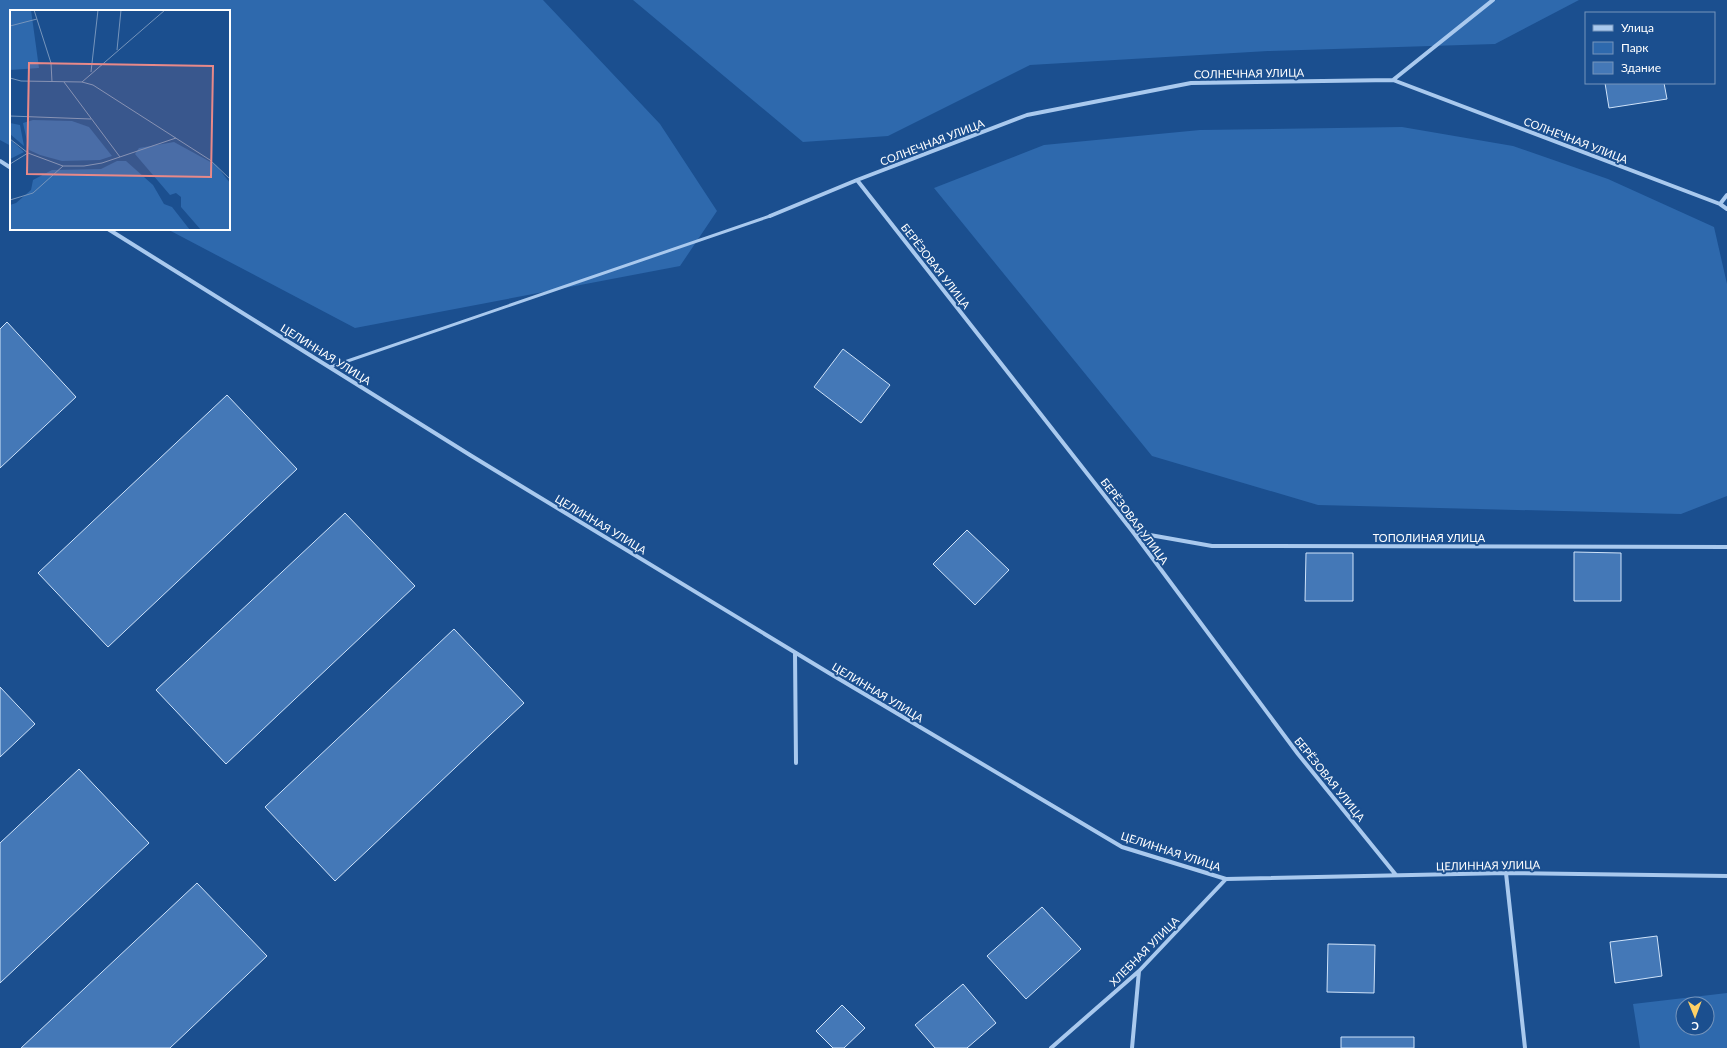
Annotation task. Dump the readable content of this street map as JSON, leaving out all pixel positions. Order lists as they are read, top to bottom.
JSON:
{
  "streets": {
    "street": [
      "СОЛНЕЧНАЯ УЛИЦА",
      "БЕРЁЗОВАЯ УЛИЦА",
      "ЦЕЛИННАЯ УЛИЦА",
      "ТОПОЛИНАЯ УЛИЦА",
      "ХЛЕБНАЯ УЛИЦА"
    ]
  },
  "crossings": [
    ["СОЛНЕЧНАЯ УЛИЦА", "БЕРЁЗОВАЯ УЛИЦА"],
    ["БЕРЁЗОВАЯ УЛИЦА", "ЦЕЛИННАЯ УЛИЦА"],
    ["БЕРЁЗОВАЯ УЛИЦА", "ТОПОЛИНАЯ УЛИЦА"],
    ["ЦЕЛИННАЯ УЛИЦА", "ХЛЕБНАЯ УЛИЦА"]
  ],
  "legend": ["Улица", "Парк", "Здание"],
  "north": "bottom"
}
